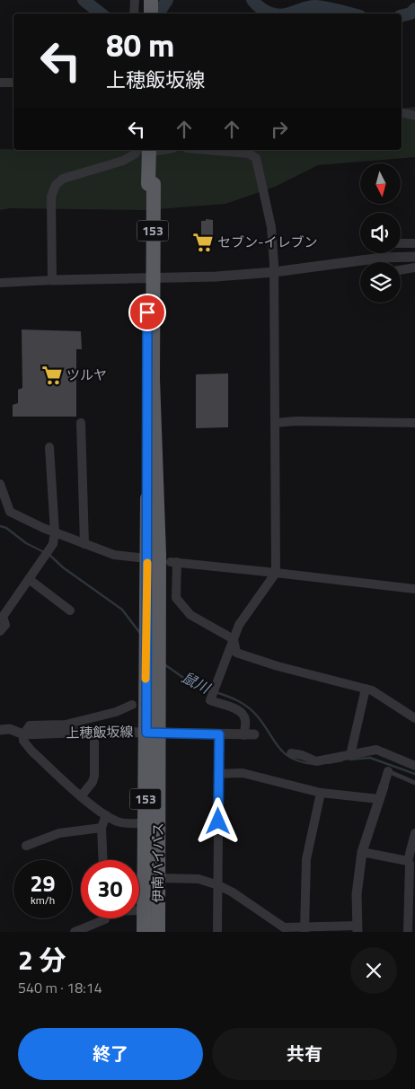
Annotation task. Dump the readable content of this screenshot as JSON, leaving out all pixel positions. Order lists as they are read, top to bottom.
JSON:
{
  "streets": {
    "highway": ["153", "伊南バイパス"],
    "street": ["上穂飯坂線"]
  },
  "crossings": [
    ["上穂飯坂線", "伊南バイパス"]
  ],
  "water": ["鼠川"],
  "places": {
    "supermarket": ["セブン-イレブン", "ツルヤ"]
  },
  "north": "bottom",
  "page": {
    "turn": ["80 m", "上穂飯坂線"],
    "speed": "29 km/h",
    "limit": "30",
    "heading": ["2 分", "540 m · 18:14"],
    "buttons": ["終了", "共有"]
  }
}
